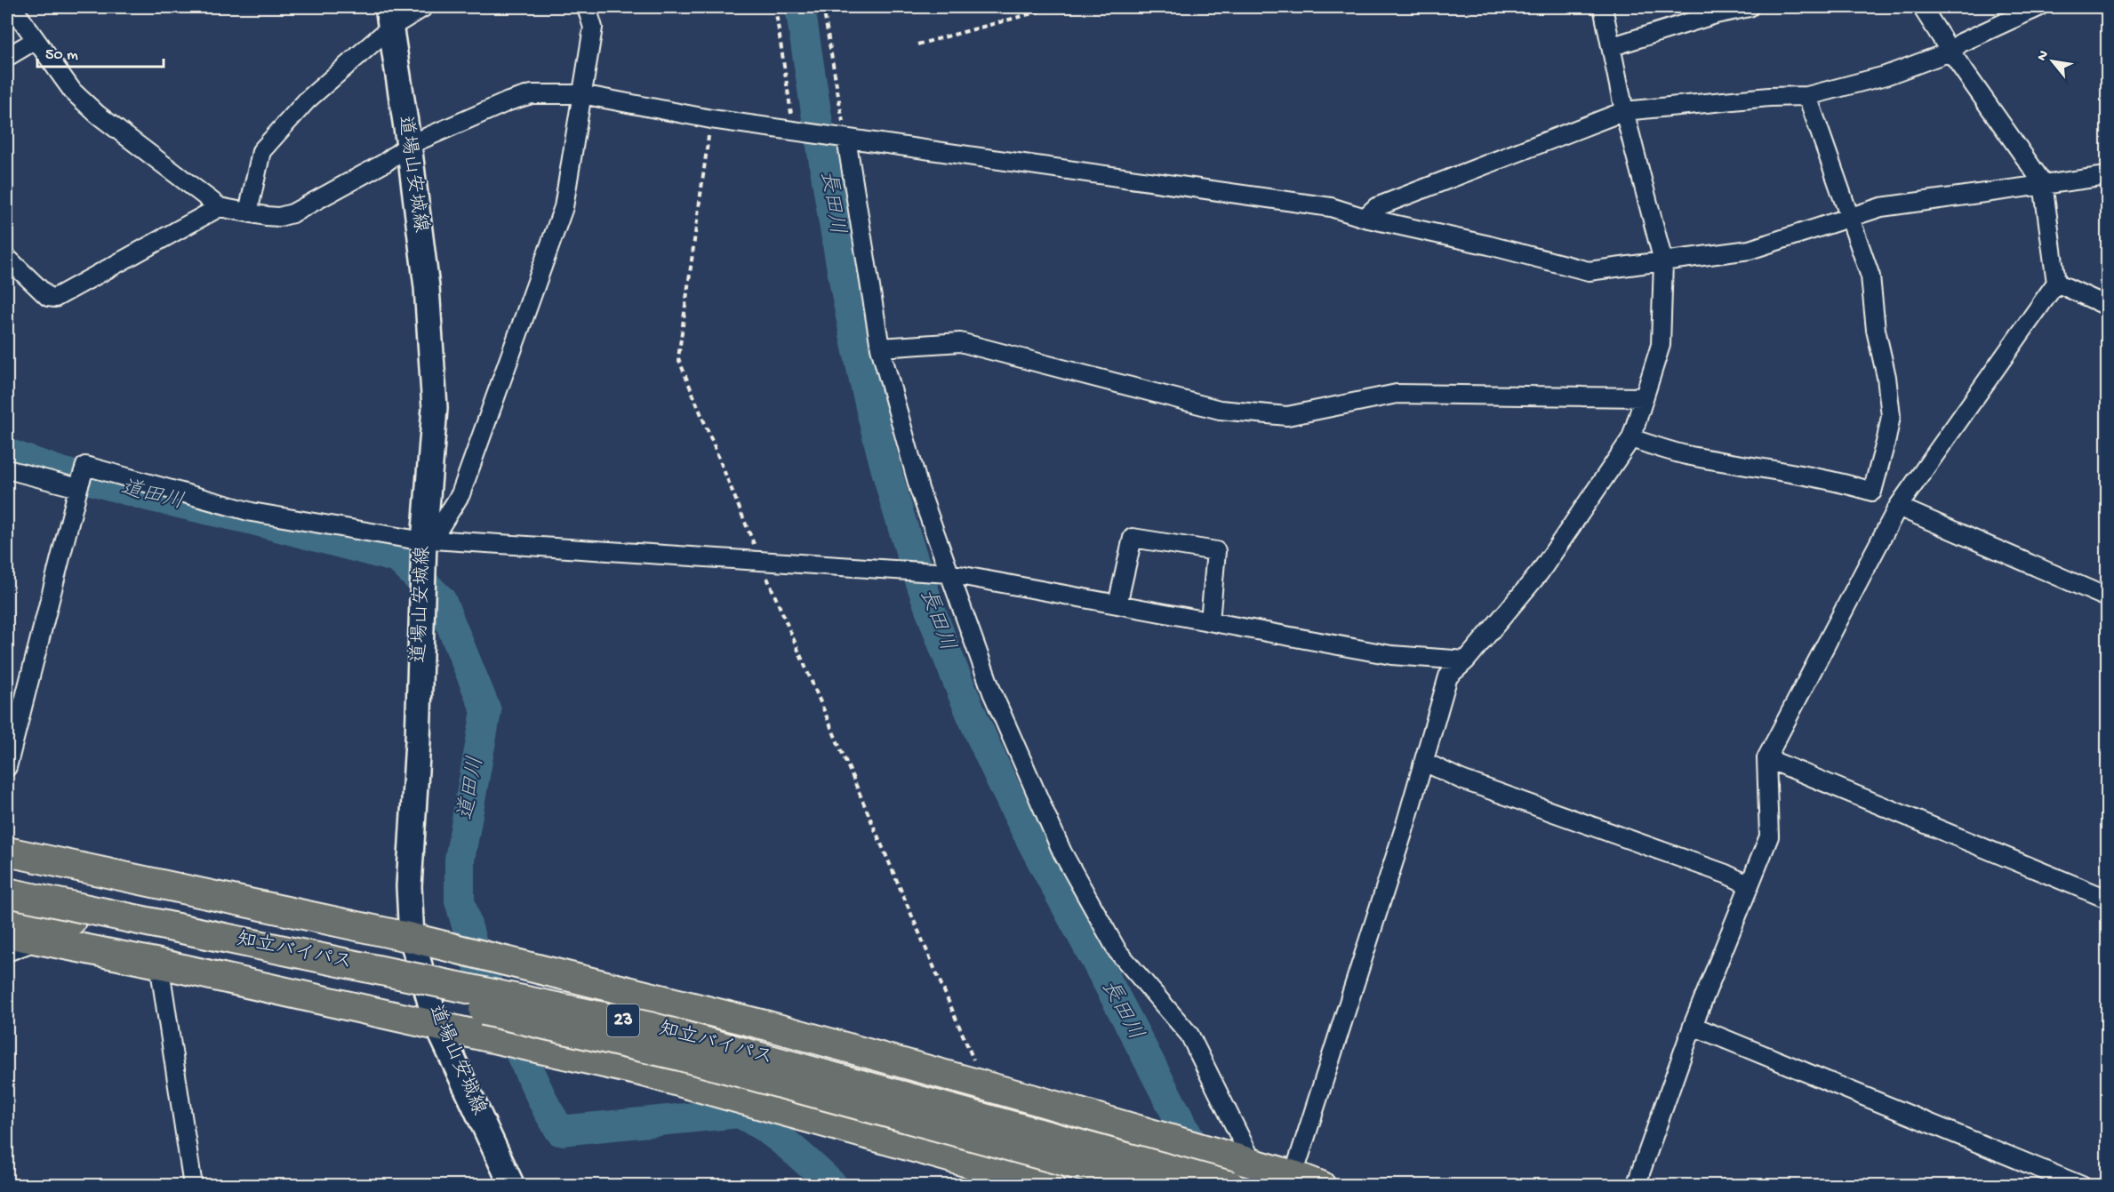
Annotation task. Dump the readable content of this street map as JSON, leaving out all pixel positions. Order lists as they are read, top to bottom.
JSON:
{
  "streets": {
    "highway": ["知立バイパス", "23"],
    "main road": ["道場山安城線"]
  },
  "crossings": [
    ["道場山安城線", "23"],
    ["知立バイパス", "23"]
  ],
  "water": ["長田川", "道田川"],
  "scale_bar": "50 m",
  "north": "top left"
}
